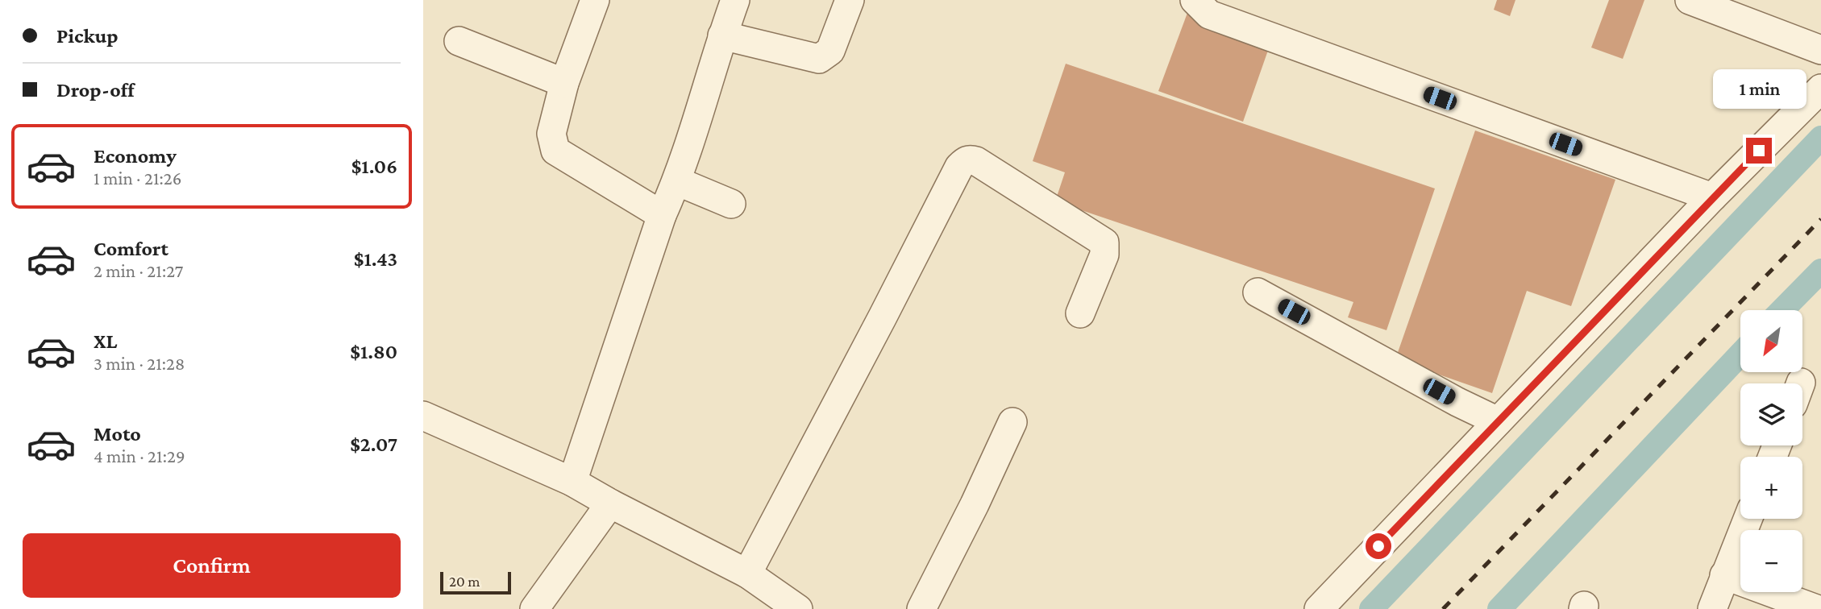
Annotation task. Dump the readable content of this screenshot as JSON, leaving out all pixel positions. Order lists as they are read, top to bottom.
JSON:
{
  "scale_bar": "20 m",
  "north": "bottom left",
  "page": {
    "banner": ["Pickup", "Drop-off"],
    "bubble": "1 min",
    "list": [
      {
        "name": "Economy",
        "note": "1 min · 21:26",
        "value": "$1.06"
      },
      {
        "name": "Comfort",
        "note": "2 min · 21:27",
        "value": "$1.43"
      },
      {
        "name": "XL",
        "note": "3 min · 21:28",
        "value": "$1.80"
      },
      {
        "name": "Moto",
        "note": "4 min · 21:29",
        "value": "$2.07"
      }
    ],
    "map_buttons": ["+", "−"],
    "buttons": "Confirm",
    "scale": "20 m"
  }
}
